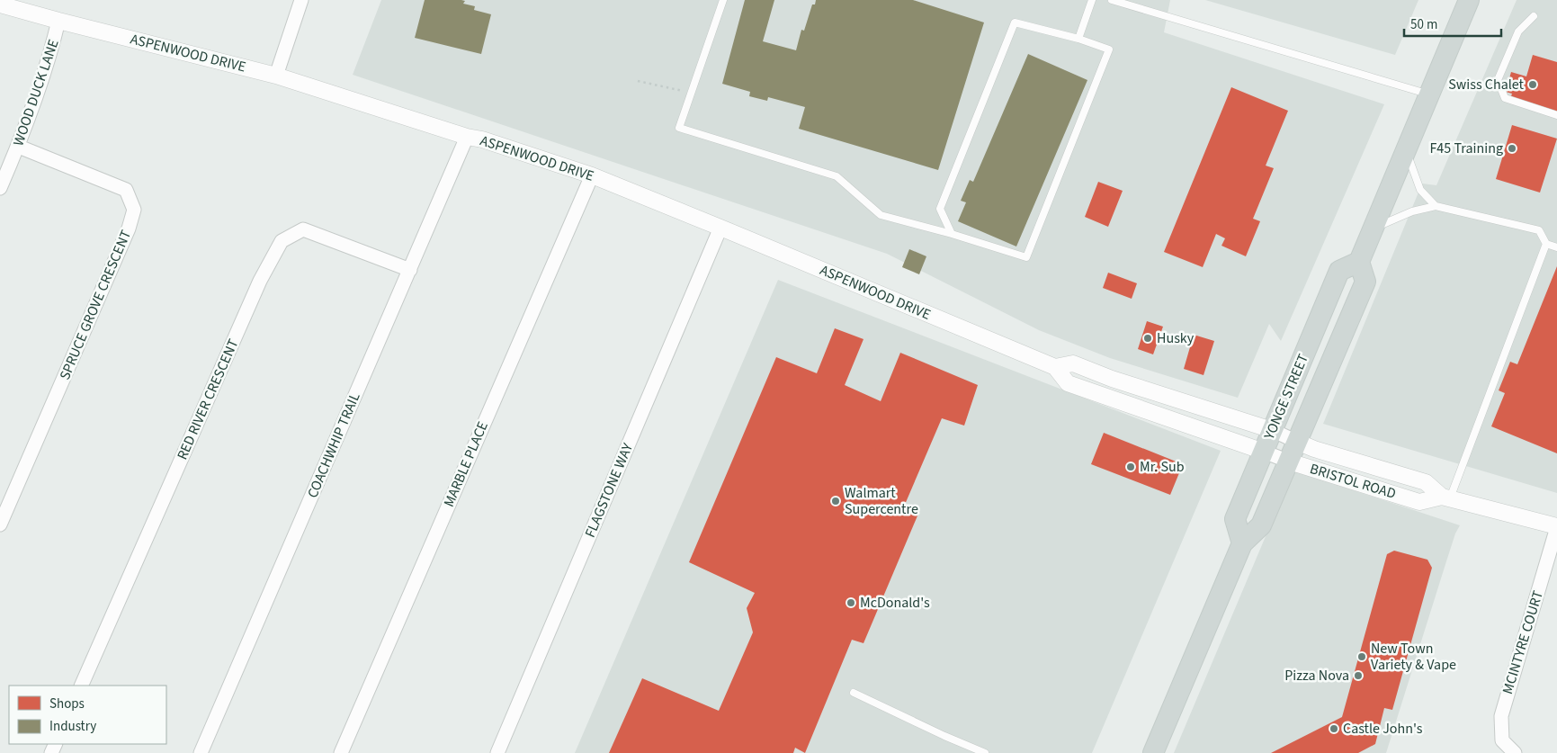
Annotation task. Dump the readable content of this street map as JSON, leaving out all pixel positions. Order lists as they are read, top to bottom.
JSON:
{
  "streets": {
    "main road": ["YONGE STREET"],
    "street": [
      "ASPENWOOD DRIVE",
      "WOOD DUCK LANE",
      "SPRUCE GROVE CRESCENT",
      "RED RIVER CRESCENT",
      "COACHWHIP TRAIL",
      "MARBLE PLACE",
      "BRISTOL ROAD",
      "FLAGSTONE WAY",
      "MCINTYRE COURT"
    ]
  },
  "crossings": [
    ["ASPENWOOD DRIVE", "WOOD DUCK LANE"],
    ["ASPENWOOD DRIVE", "YONGE STREET"],
    ["ASPENWOOD DRIVE", "COACHWHIP TRAIL"],
    ["ASPENWOOD DRIVE", "MARBLE PLACE"],
    ["ASPENWOOD DRIVE", "BRISTOL ROAD"],
    ["ASPENWOOD DRIVE", "FLAGSTONE WAY"],
    ["WOOD DUCK LANE", "SPRUCE GROVE CRESCENT"],
    ["YONGE STREET", "BRISTOL ROAD"],
    ["RED RIVER CRESCENT", "COACHWHIP TRAIL"],
    ["BRISTOL ROAD", "MCINTYRE COURT"]
  ],
  "places": [
    "Swiss Chalet",
    "F45 Training",
    "Husky",
    "Mr. Sub",
    "Walmart Supercentre",
    "McDonald's",
    "New Town Variety & Vape",
    "Pizza Nova",
    "Castle John's"
  ],
  "legend": ["Shops", "Industry"],
  "scale_bar": "50 m"
}
